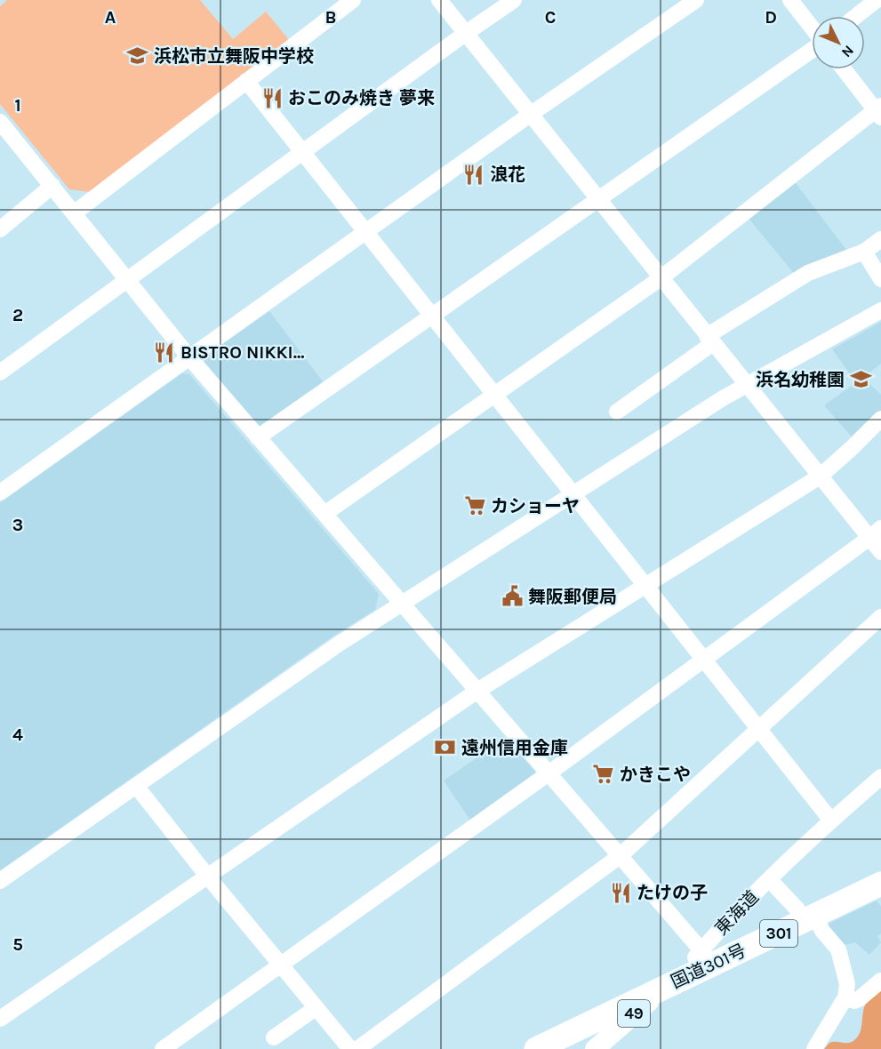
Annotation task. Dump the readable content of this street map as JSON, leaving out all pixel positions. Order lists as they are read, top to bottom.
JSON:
{
  "streets": {
    "highway": ["301", "国道301号"],
    "main road": ["49"],
    "street": ["東海道"]
  },
  "crossings": [
    ["東海道", "国道301号"],
    ["国道301号", "49"]
  ],
  "places": {
    "school or university": ["浜松市立舞阪中学校", "浜名幼稚園"],
    "restaurant": [
      "おこのみ焼き 夢来",
      "浪花",
      "BISTRO NIKKI...",
      "たけの子"
    ],
    "supermarket": ["カショーヤ", "かきこや"],
    "public building": ["舞阪郵便局"],
    "bank": ["遠州信用金庫"]
  },
  "north": "bottom right",
  "grid": {
    "columns": [
      "A",
      "B",
      "C",
      "D"
    ],
    "rows": [
      "1",
      "2",
      "3",
      "4",
      "5"
    ]
  }
}
